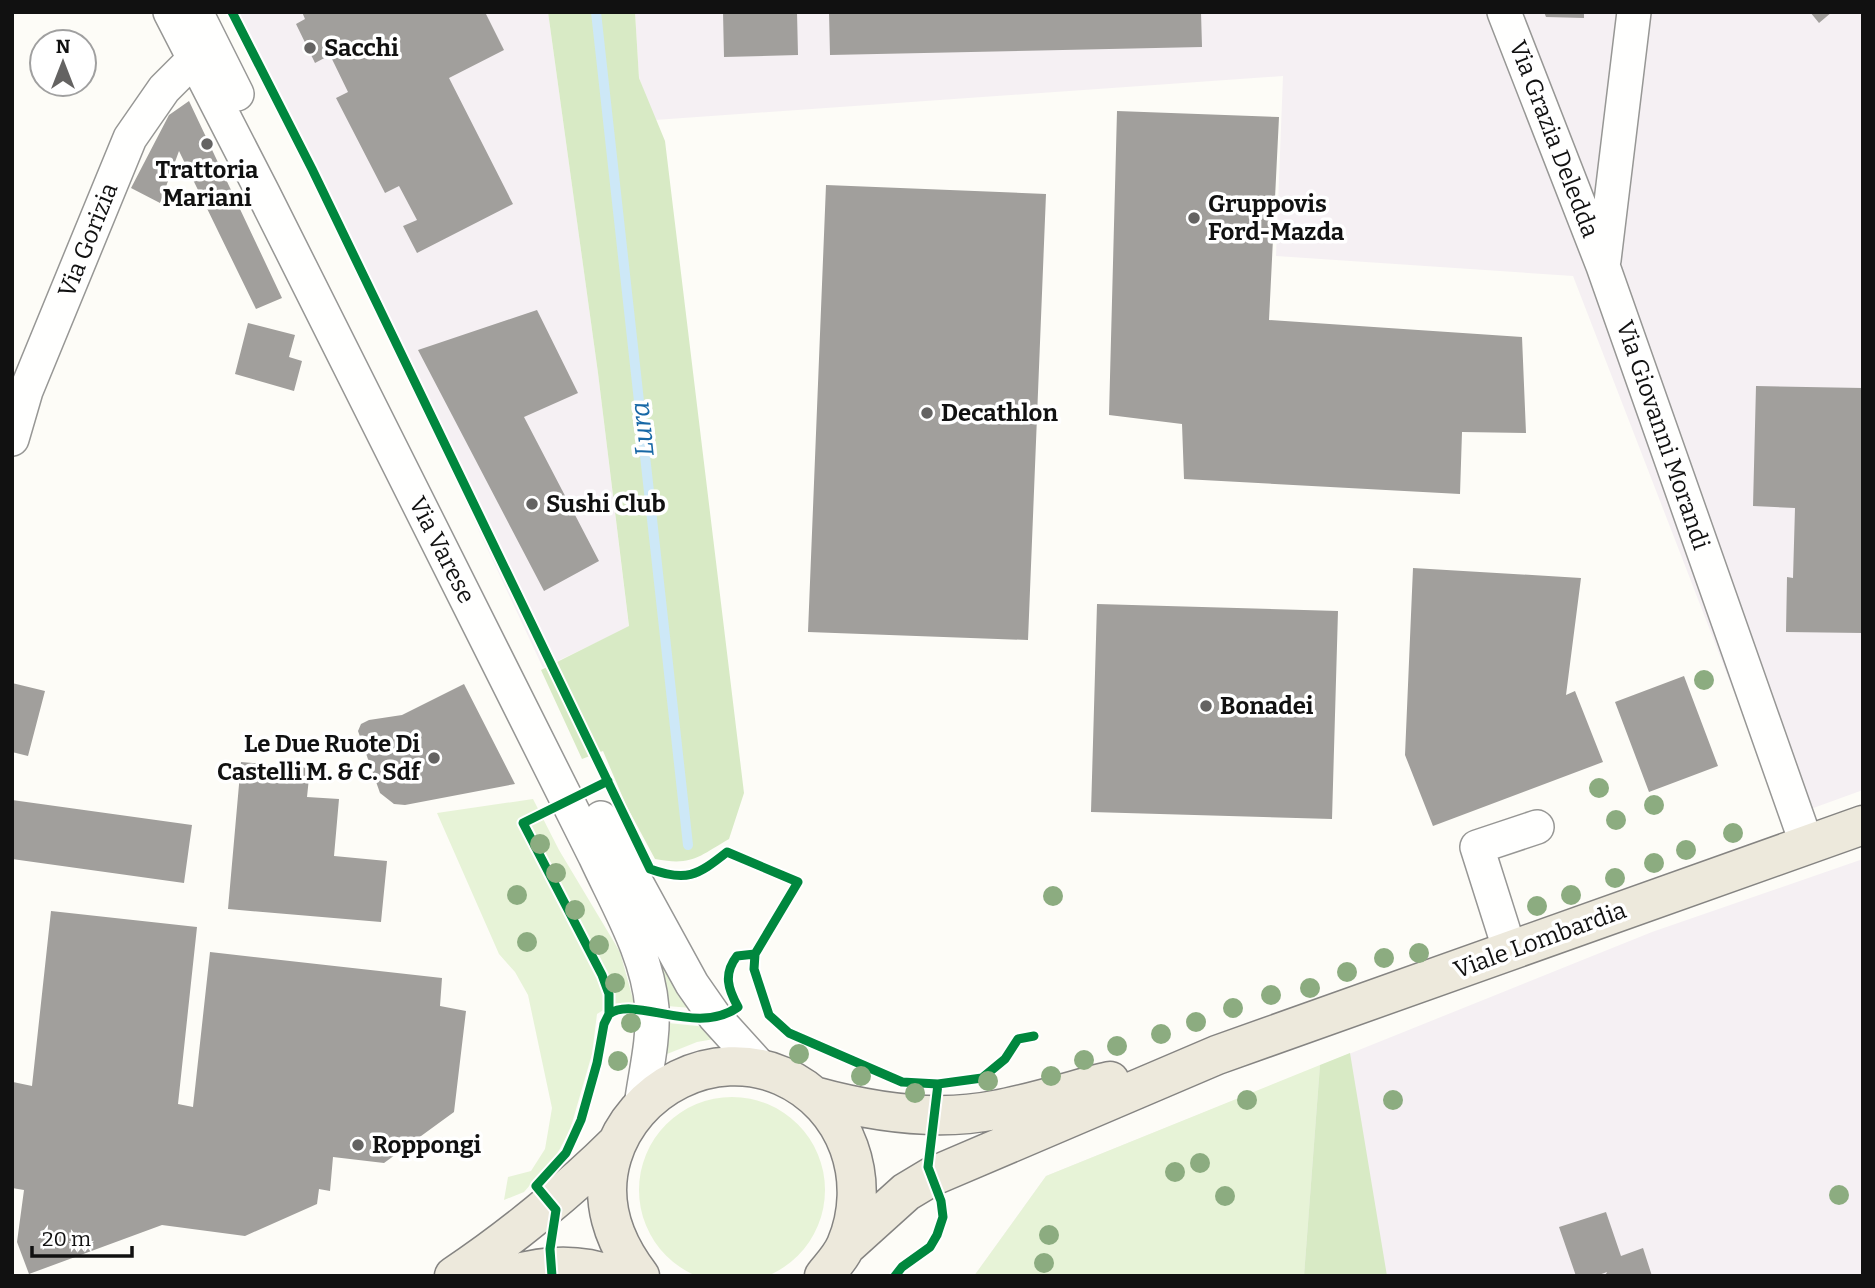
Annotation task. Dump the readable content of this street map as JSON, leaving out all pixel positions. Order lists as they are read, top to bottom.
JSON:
{
  "streets": {
    "main road": ["Viale Lombardia"],
    "street": [
      "Via Grazia Deledda",
      "Via Gorizia",
      "Via Giovanni Morandi",
      "Via Varese"
    ]
  },
  "crossings": [
    ["Via Grazia Deledda", "Via Giovanni Morandi"],
    ["Via Gorizia", "Via Varese"],
    ["Via Giovanni Morandi", "Viale Lombardia"]
  ],
  "water": ["Lura"],
  "places": [
    "Sacchi",
    "Trattoria Mariani",
    "Gruppovis Ford-Mazda",
    "Decathlon",
    "Sushi Club",
    "Bonadei",
    "Le Due Ruote Di Castelli M. & C. Sdf",
    "Roppongi"
  ],
  "scale_bar": "20 m",
  "north": "top"
}
